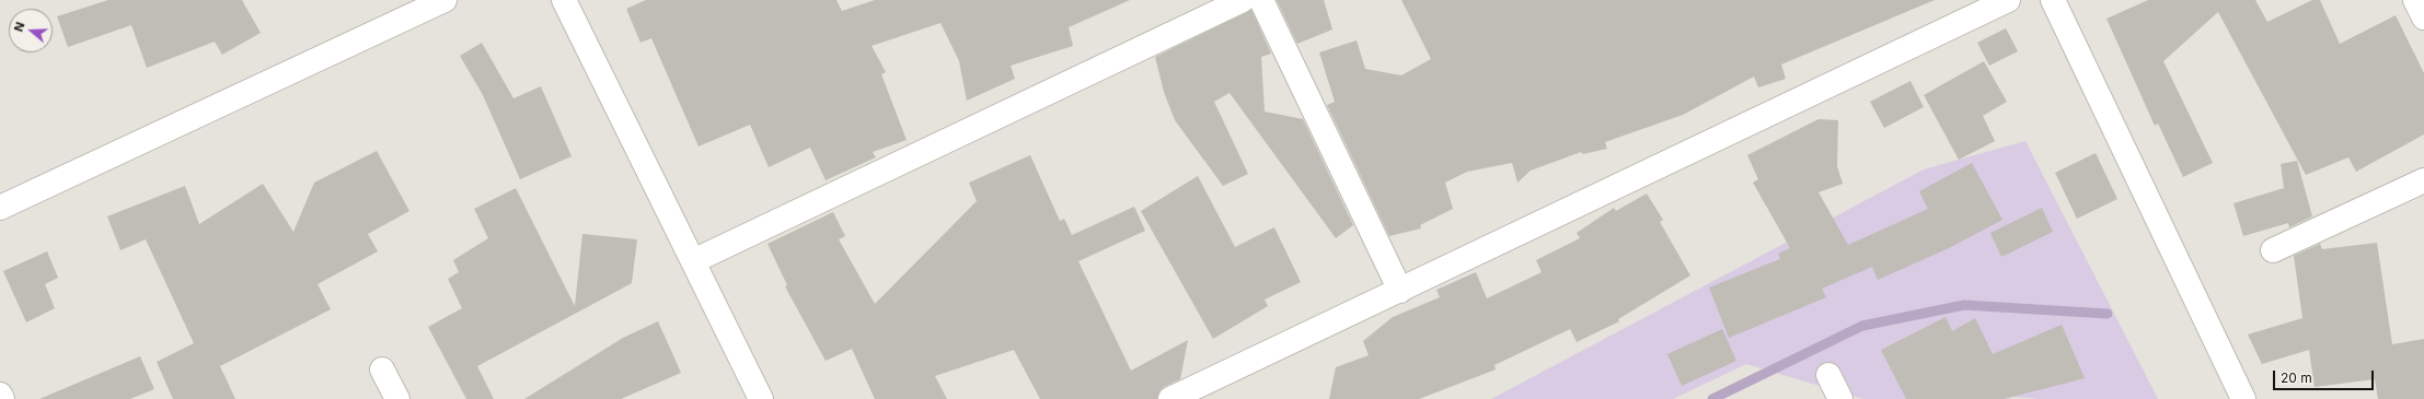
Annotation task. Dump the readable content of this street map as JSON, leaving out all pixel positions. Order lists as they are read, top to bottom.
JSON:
{
  "scale_bar": "20 m",
  "north": "left"
}
